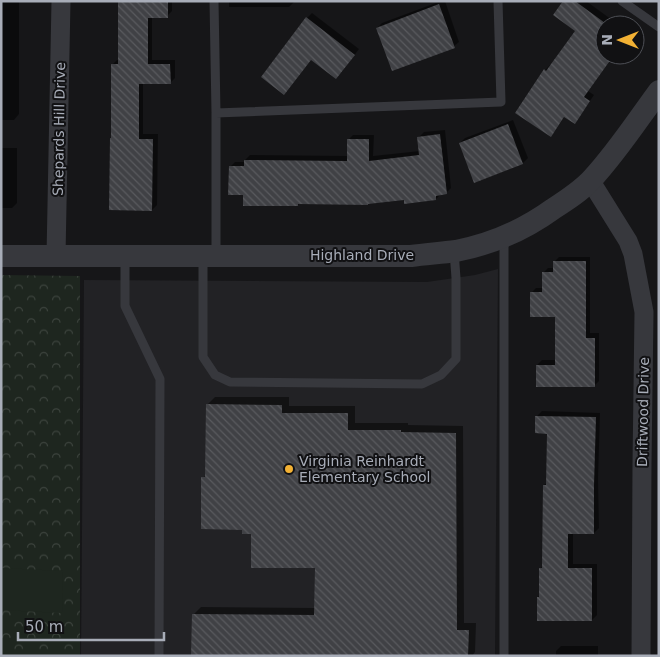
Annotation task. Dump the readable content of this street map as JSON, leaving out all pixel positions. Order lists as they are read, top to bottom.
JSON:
{
  "streets": {
    "street": ["Shepards Hill Drive", "Highland Drive", "Driftwood Drive"]
  },
  "crossings": [
    ["Shepards Hill Drive", "Highland Drive"],
    ["Highland Drive", "Driftwood Drive"]
  ],
  "places": ["Virginia Reinhardt Elementary School"],
  "scale_bar": "50 m",
  "north": "left"
}
